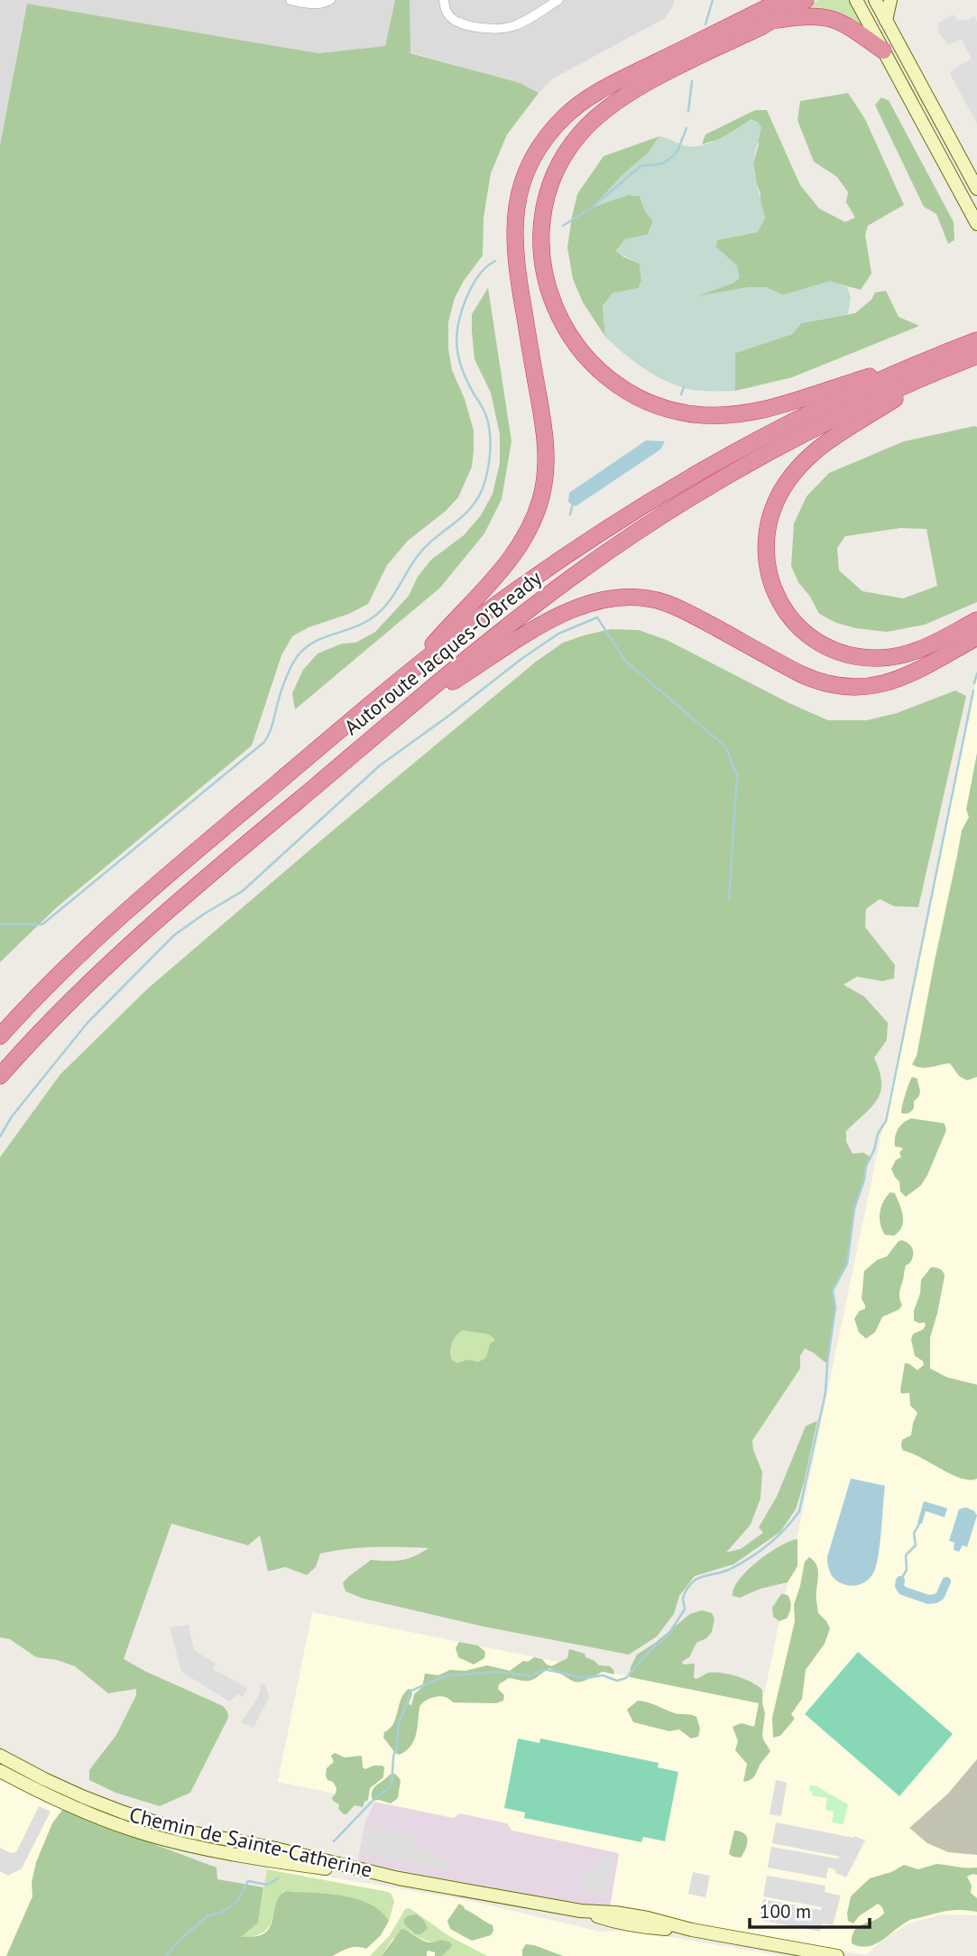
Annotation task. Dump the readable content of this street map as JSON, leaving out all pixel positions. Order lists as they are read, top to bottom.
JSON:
{
  "streets": {
    "highway": ["Autoroute Jacques-O'Bready"],
    "main road": ["Chemin de Sainte-Catherine"]
  },
  "scale_bar": "100 m"
}
